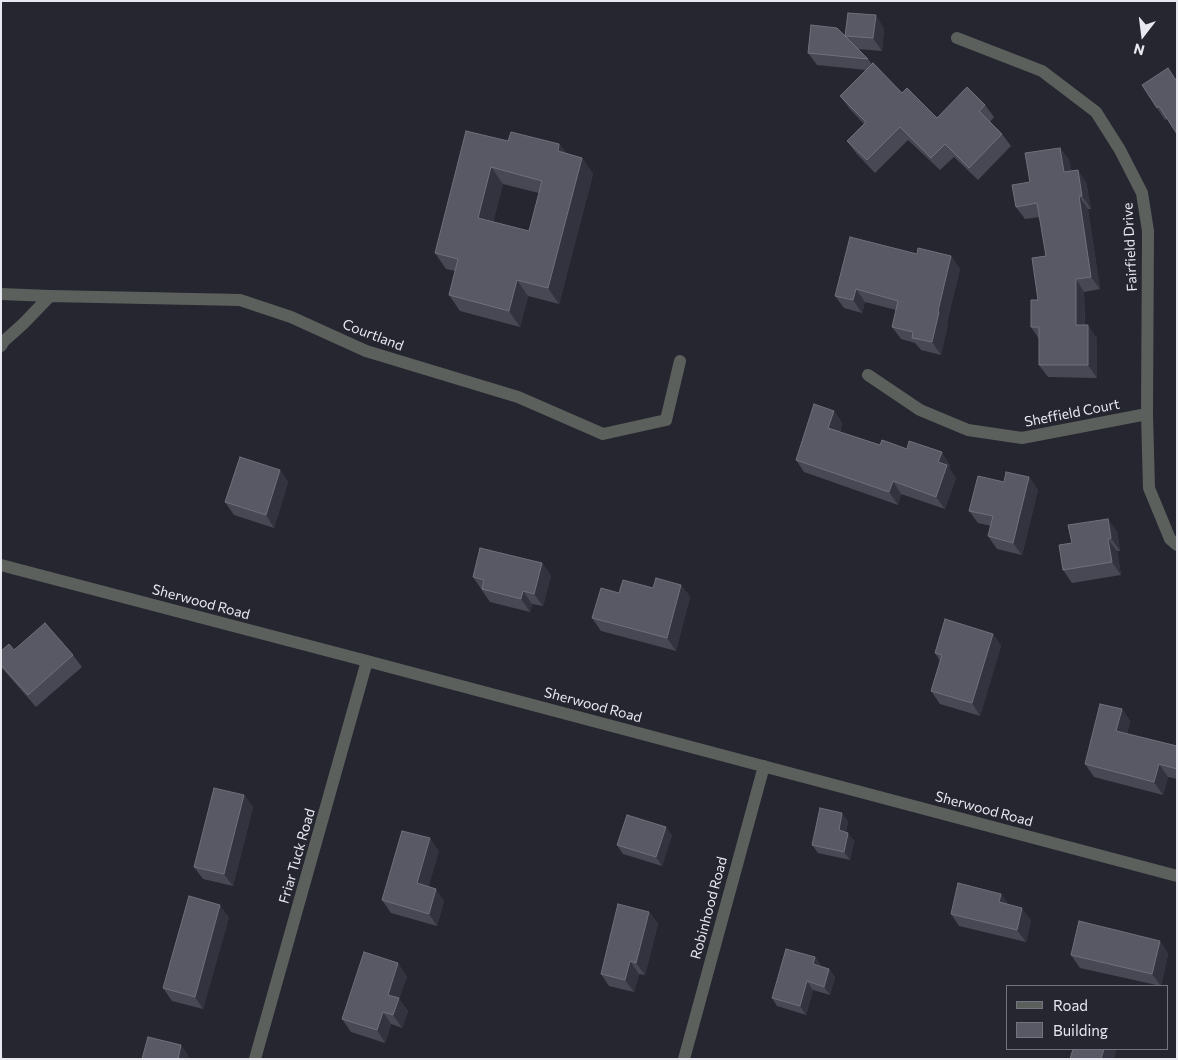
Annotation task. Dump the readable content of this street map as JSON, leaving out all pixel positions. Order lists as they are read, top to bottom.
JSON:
{
  "streets": {
    "street": [
      "Fairfield Drive",
      "Courtland",
      "Sheffield Court",
      "Sherwood Road",
      "Friar Tuck Road",
      "Robinhood Road"
    ]
  },
  "crossings": [
    ["Fairfield Drive", "Sheffield Court"],
    ["Sherwood Road", "Friar Tuck Road"],
    ["Sherwood Road", "Robinhood Road"]
  ],
  "legend": ["Road", "Building"],
  "north": "bottom"
}
